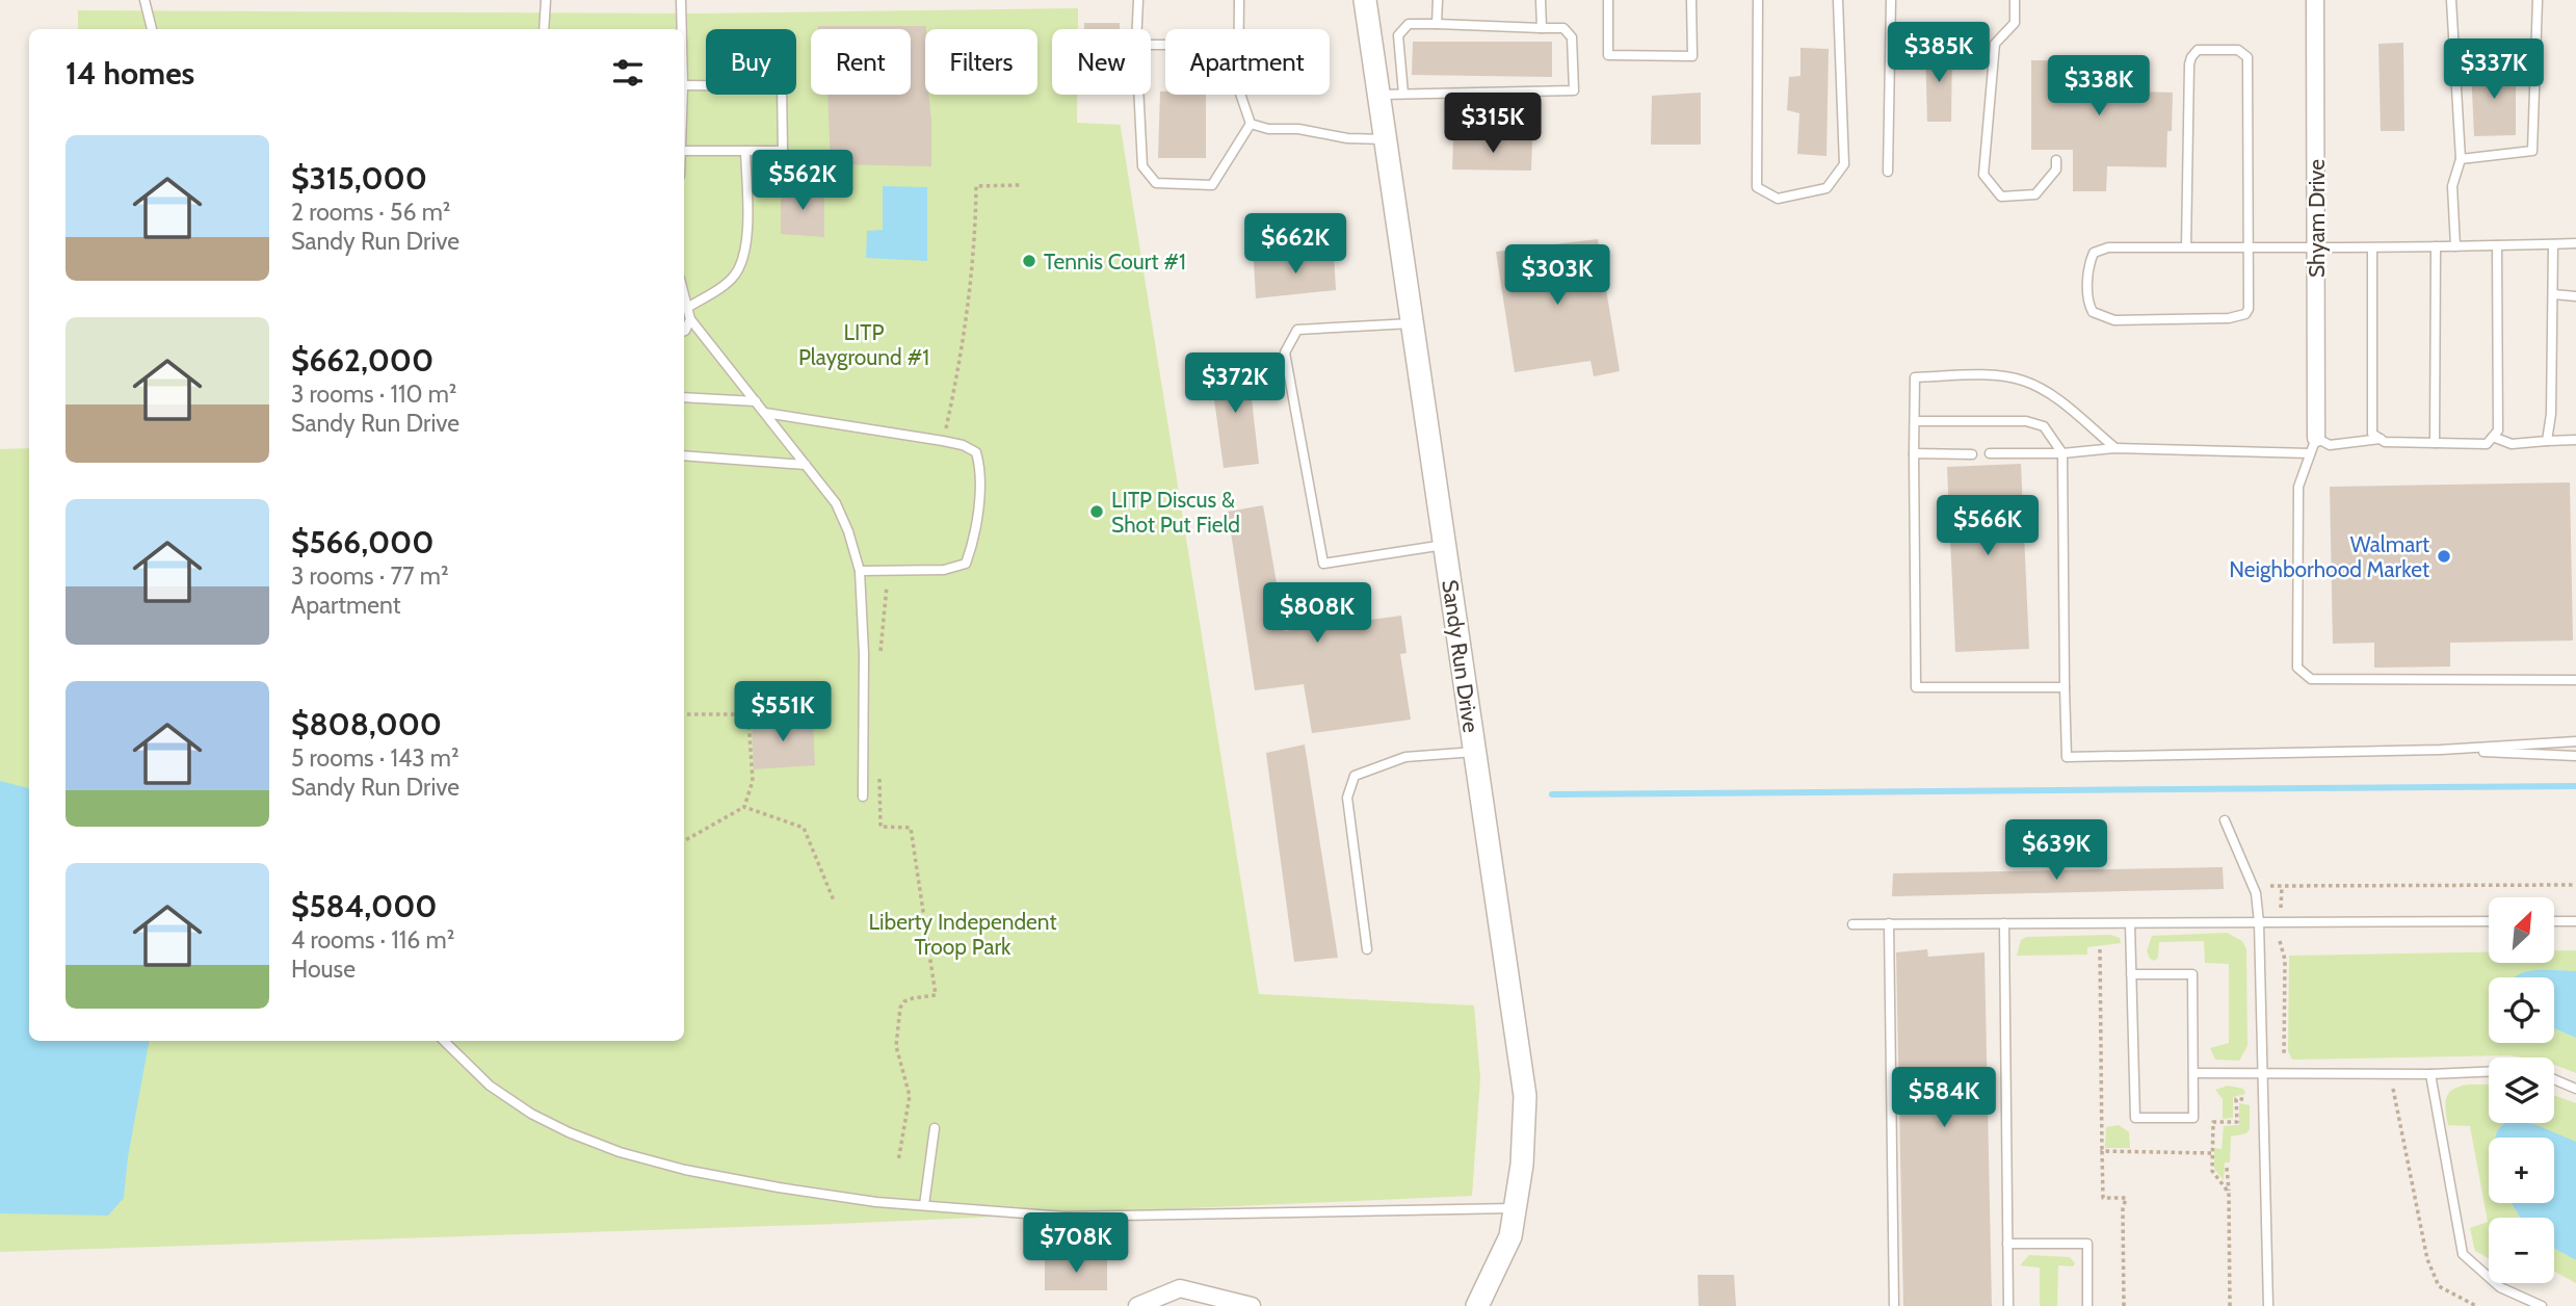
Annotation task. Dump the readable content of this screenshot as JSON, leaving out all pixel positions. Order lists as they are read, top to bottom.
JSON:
{
  "streets": {
    "street": ["Shyam Drive", "Sandy Run Drive"]
  },
  "parks": ["LITP Playground #1", "Liberty Independent Troop Park"],
  "places": ["Tennis Court #1", "LITP Discus & Shot Put Field", "Walmart Neighborhood Market"],
  "north": "top right",
  "page": {
    "price": [
      "$385K",
      "$337K",
      "$338K",
      "$315K",
      "$562K",
      "$662K",
      "$303K",
      "$372K",
      "$566K",
      "$808K",
      "$551K",
      "$639K",
      "$584K",
      "$708K"
    ],
    "chip": [
      "Buy",
      "Rent",
      "Filters",
      "New",
      "Apartment"
    ],
    "heading": "14 homes",
    "list": [
      {
        "name": "$315,000",
        "note": "2 rooms · 56 m² · Sandy Run Drive"
      },
      {
        "name": "$662,000",
        "note": "3 rooms · 110 m² · Sandy Run Drive"
      },
      {
        "name": "$566,000",
        "note": "3 rooms · 77 m² · Apartment"
      },
      {
        "name": "$808,000",
        "note": "5 rooms · 143 m² · Sandy Run Drive"
      },
      {
        "name": "$584,000",
        "note": "4 rooms · 116 m² · House"
      }
    ],
    "map_buttons": ["+", "−"]
  }
}
